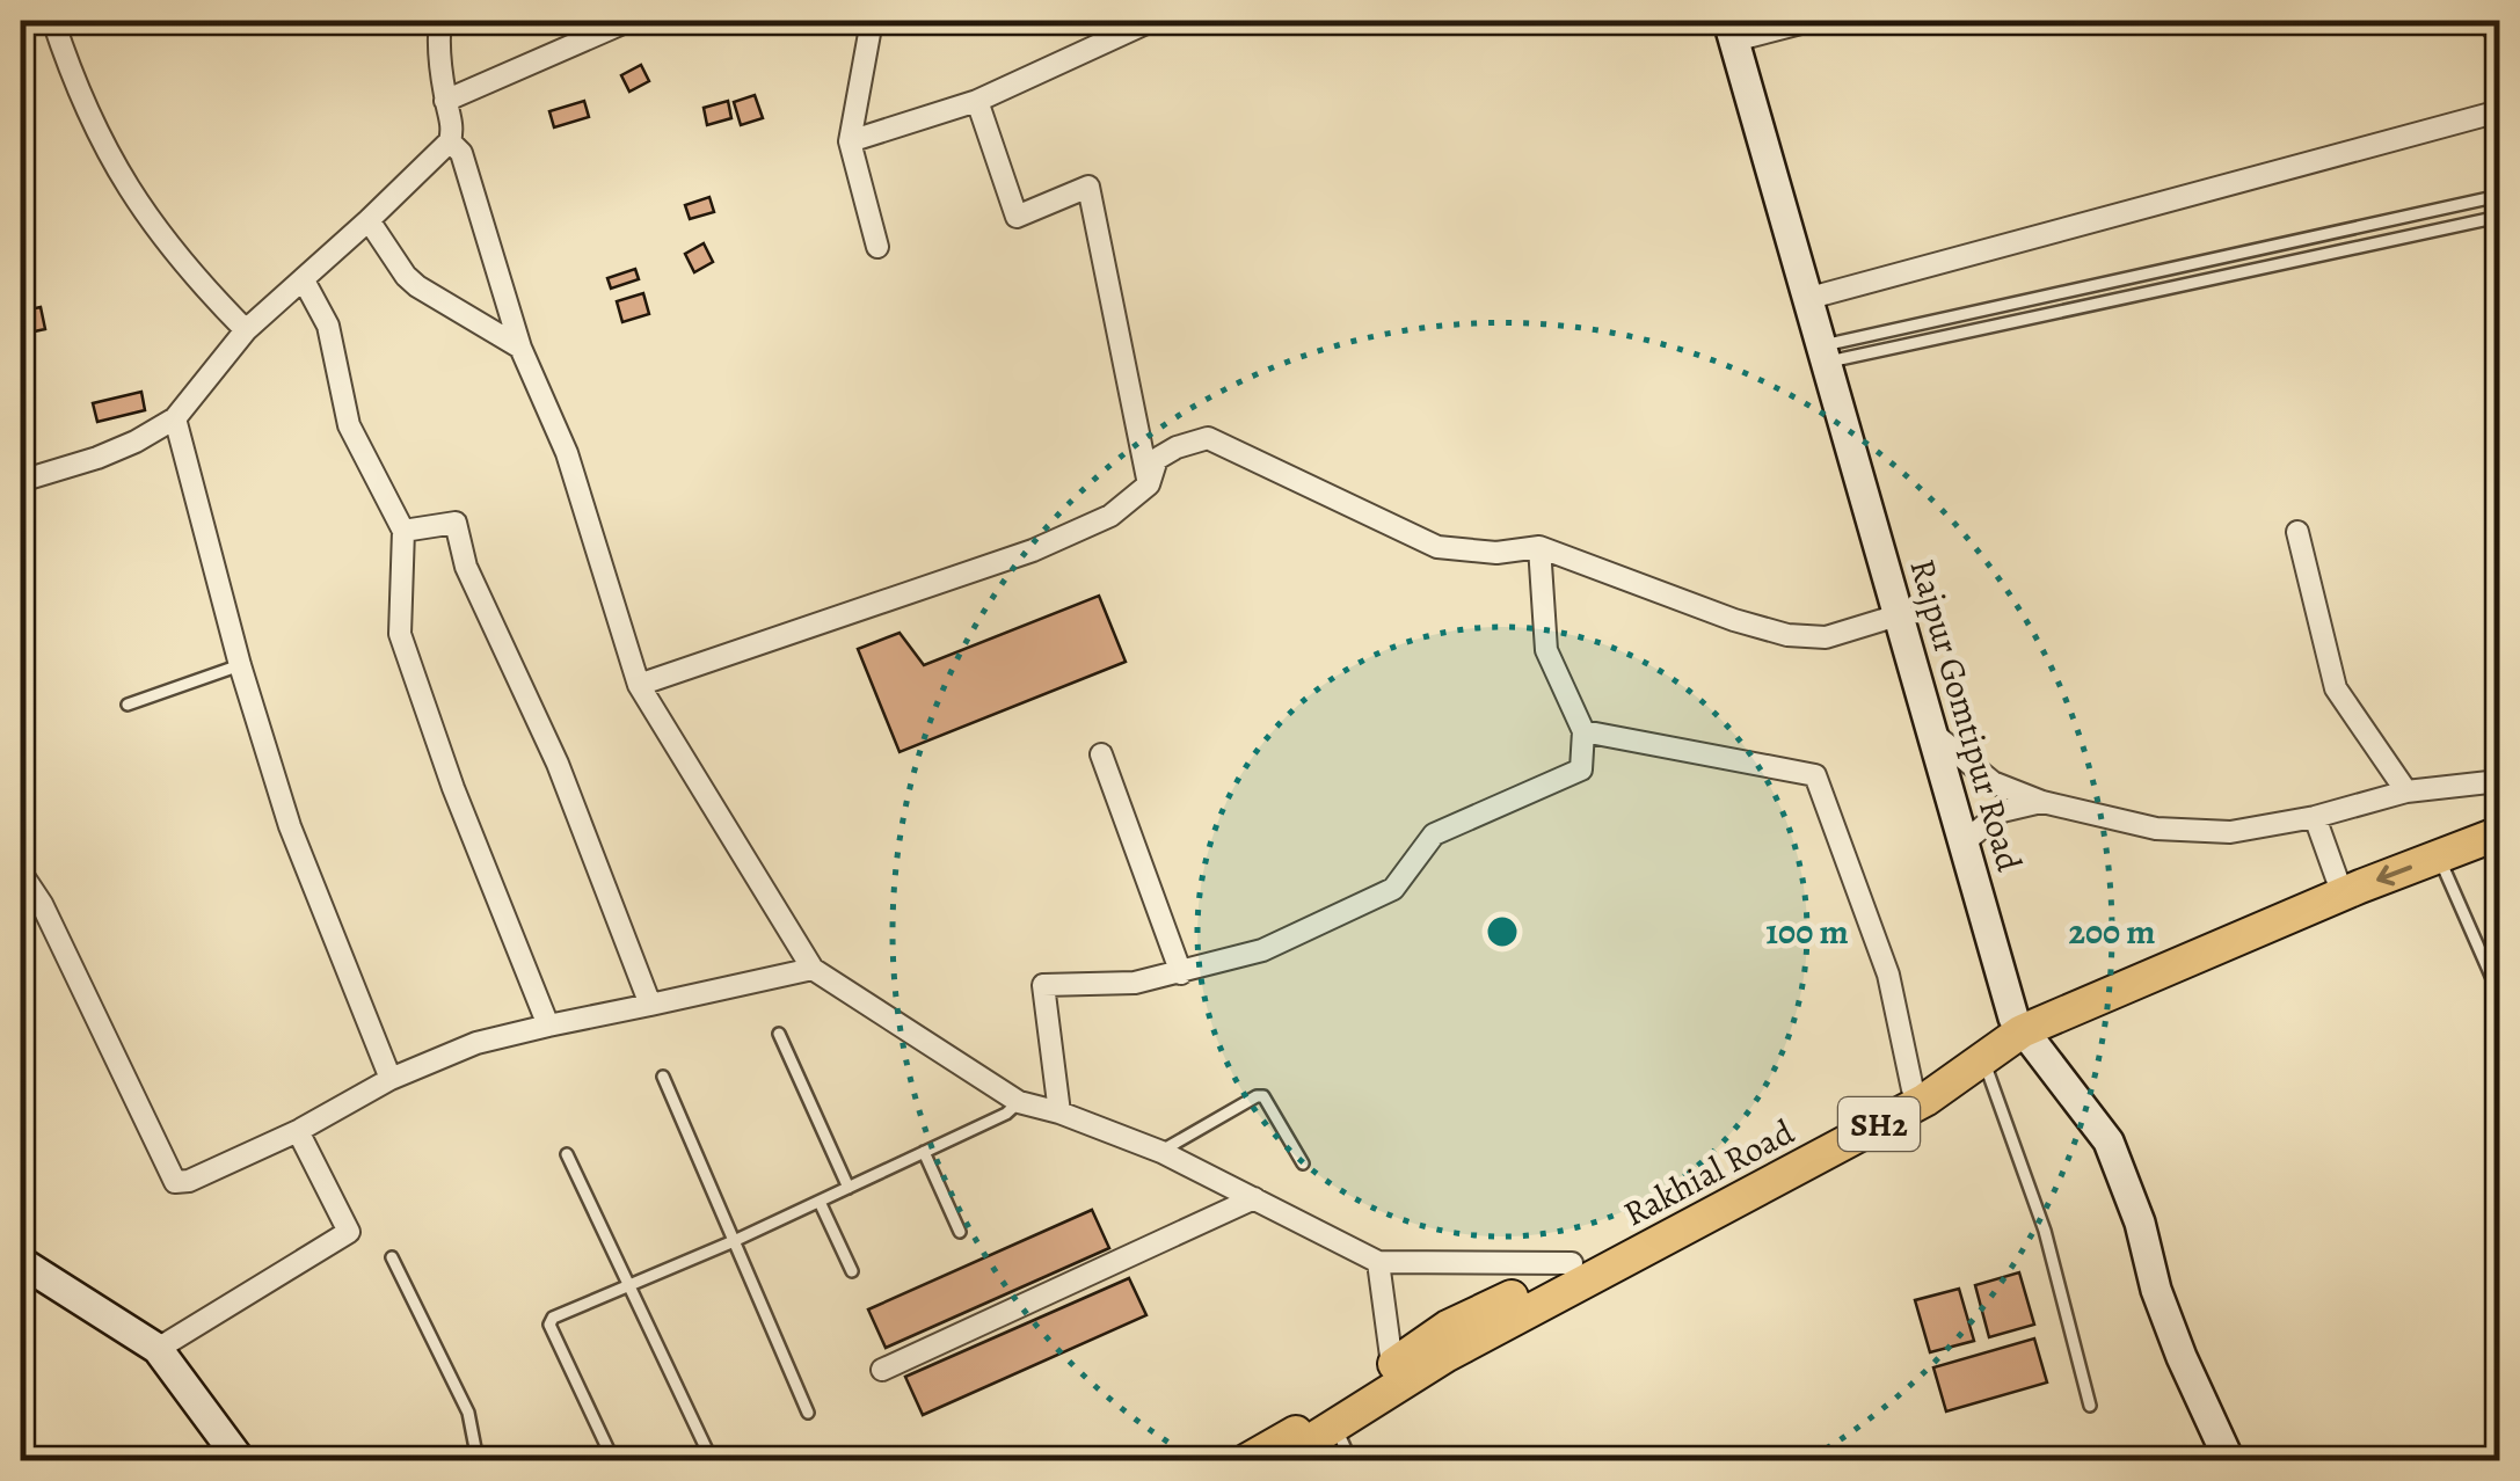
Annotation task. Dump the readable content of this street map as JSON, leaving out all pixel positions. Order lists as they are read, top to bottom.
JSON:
{
  "streets": {
    "main road": ["Rajpur Gomtipur Road", "SH2", "Rakhial Road"]
  },
  "crossings": [
    ["Rajpur Gomtipur Road", "Rakhial Road"]
  ],
  "rings": ["100 m", "200 m"]
}
